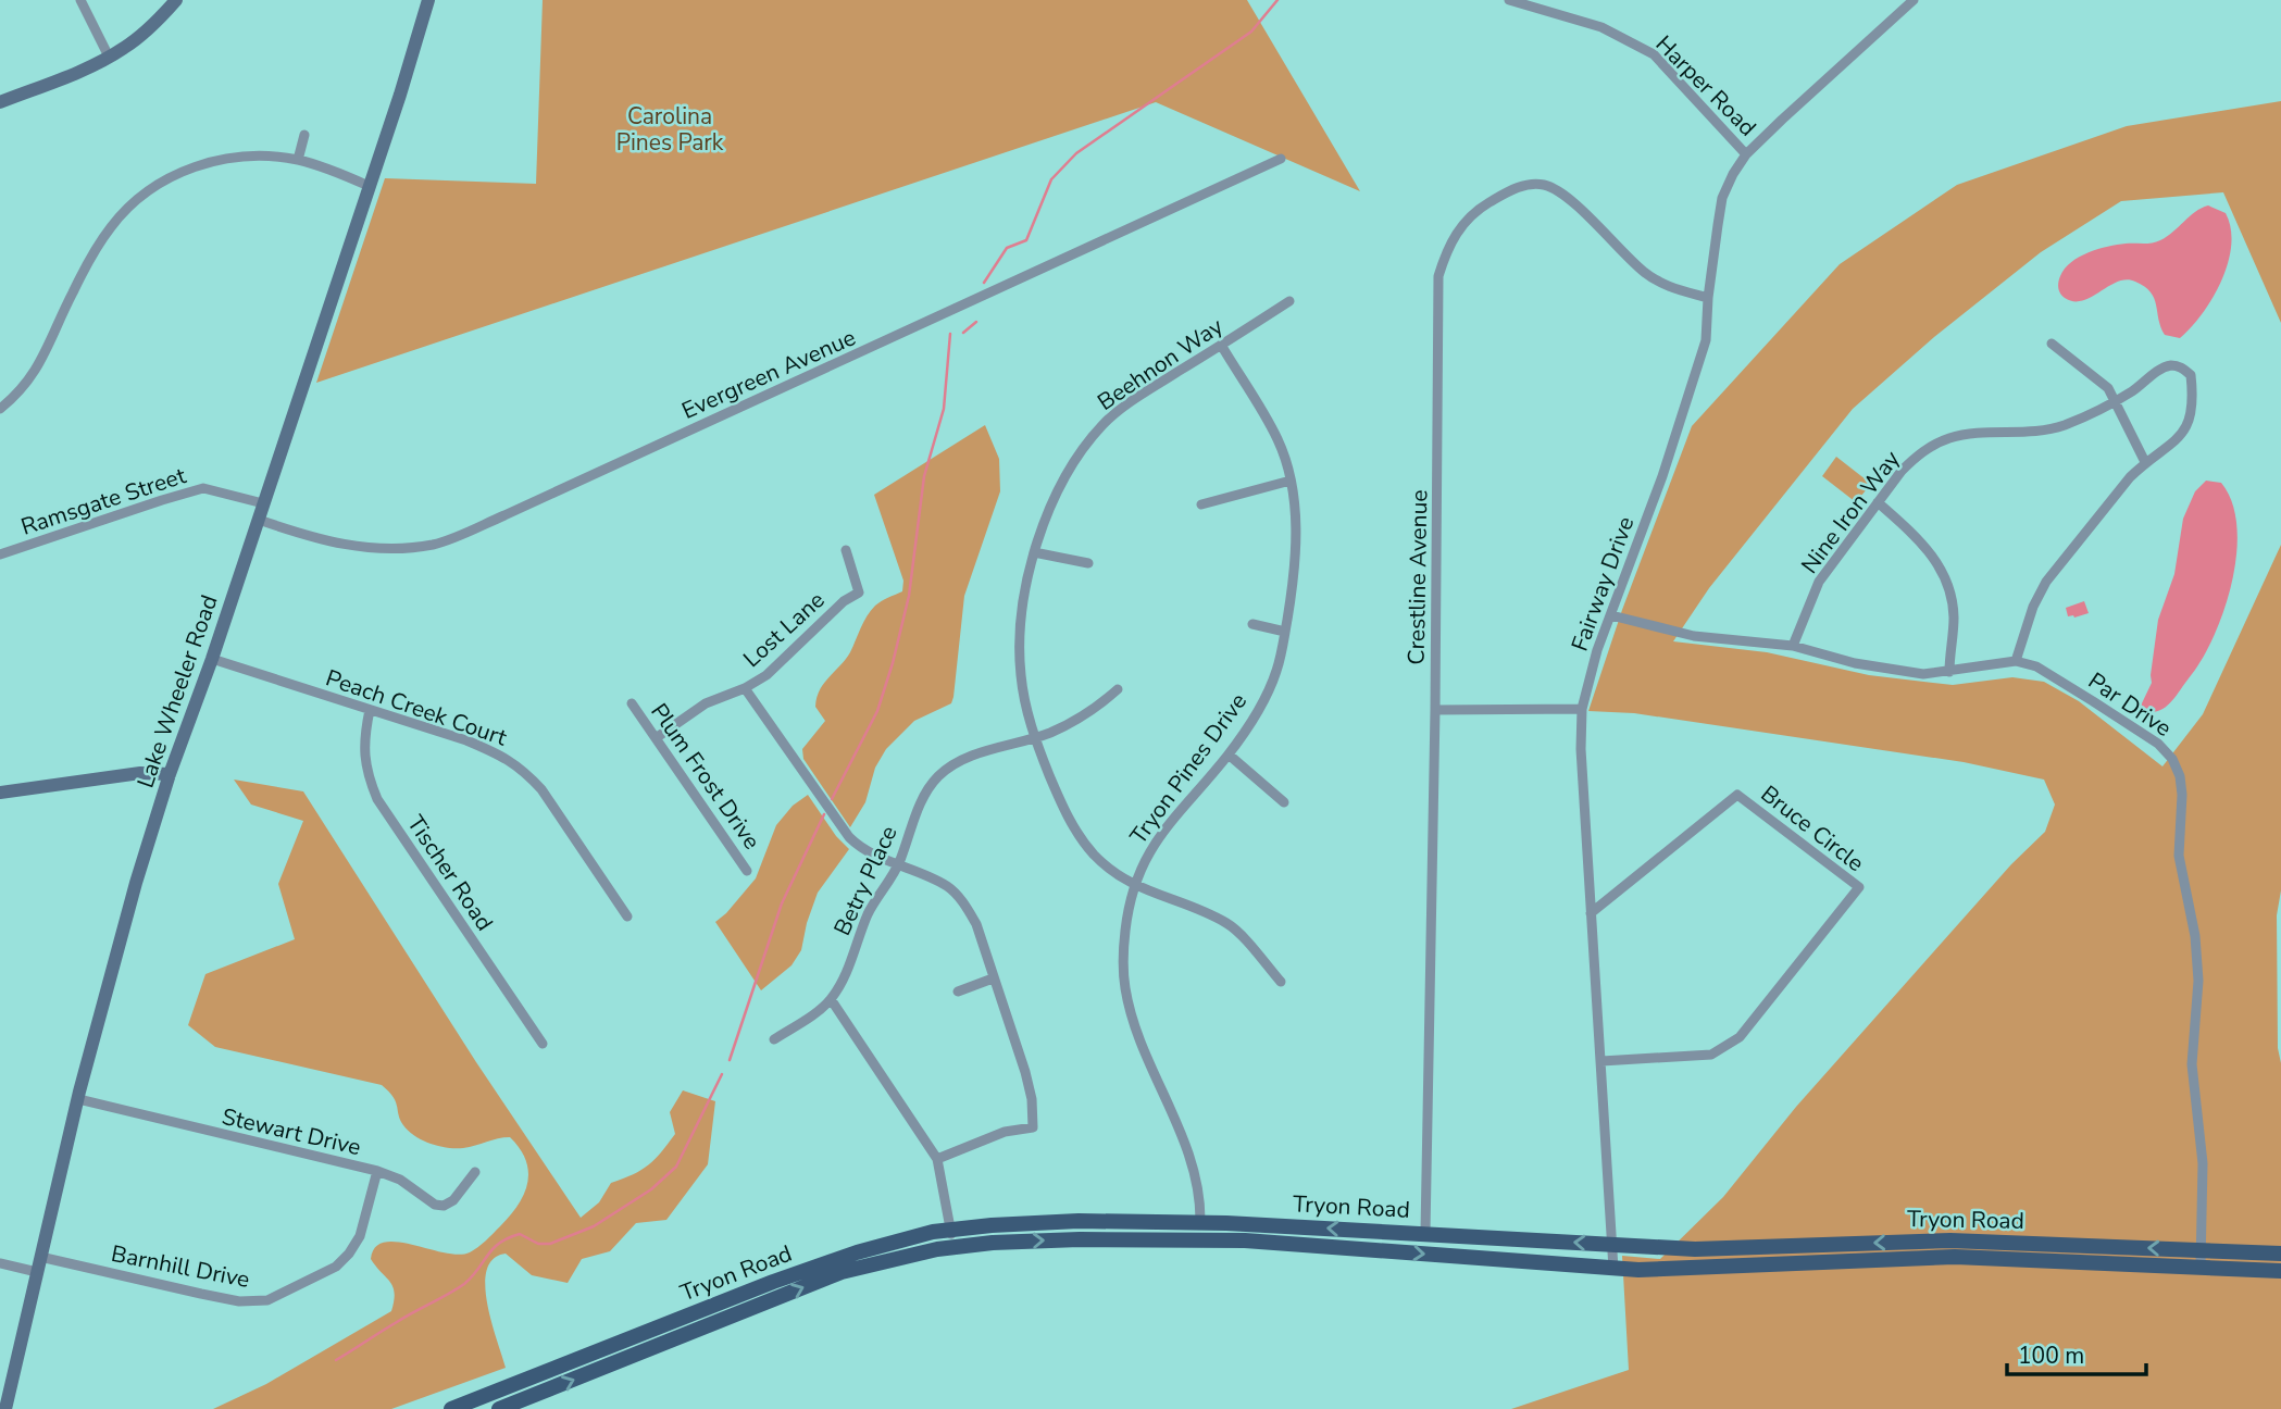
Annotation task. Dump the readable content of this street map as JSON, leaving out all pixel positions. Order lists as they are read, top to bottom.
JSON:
{
  "streets": {
    "main road": ["Lake Wheeler Road", "Tryon Road"],
    "street": [
      "Harper Road",
      "Beehnon Way",
      "Evergreen Avenue",
      "Ramsgate Street",
      "Nine Iron Way",
      "Crestline Avenue",
      "Fairway Drive",
      "Lost Lane",
      "Par Drive",
      "Peach Creek Court",
      "Tryon Pines Drive",
      "Plum Frost Drive",
      "Bruce Circle",
      "Tischer Road",
      "Betry Place",
      "Stewart Drive",
      "Barnhill Drive"
    ]
  },
  "crossings": [
    ["Harper Road", "Fairway Drive"],
    ["Beehnon Way", "Tryon Pines Drive"],
    ["Beehnon Way", "Betry Place"],
    ["Evergreen Avenue", "Lake Wheeler Road"],
    ["Ramsgate Street", "Lake Wheeler Road"],
    ["Crestline Avenue", "Fairway Drive"],
    ["Crestline Avenue", "Tryon Road"],
    ["Fairway Drive", "Bruce Circle"],
    ["Fairway Drive", "Tryon Road"],
    ["Lost Lane", "Plum Frost Drive"],
    ["Lake Wheeler Road", "Peach Creek Court"],
    ["Lake Wheeler Road", "Stewart Drive"],
    ["Lake Wheeler Road", "Barnhill Drive"],
    ["Par Drive", "Tryon Road"],
    ["Peach Creek Court", "Tischer Road"],
    ["Tryon Pines Drive", "Tryon Road"],
    ["Stewart Drive", "Barnhill Drive"]
  ],
  "parks": ["Carolina Pines Park"],
  "scale_bar": "100 m"
}
